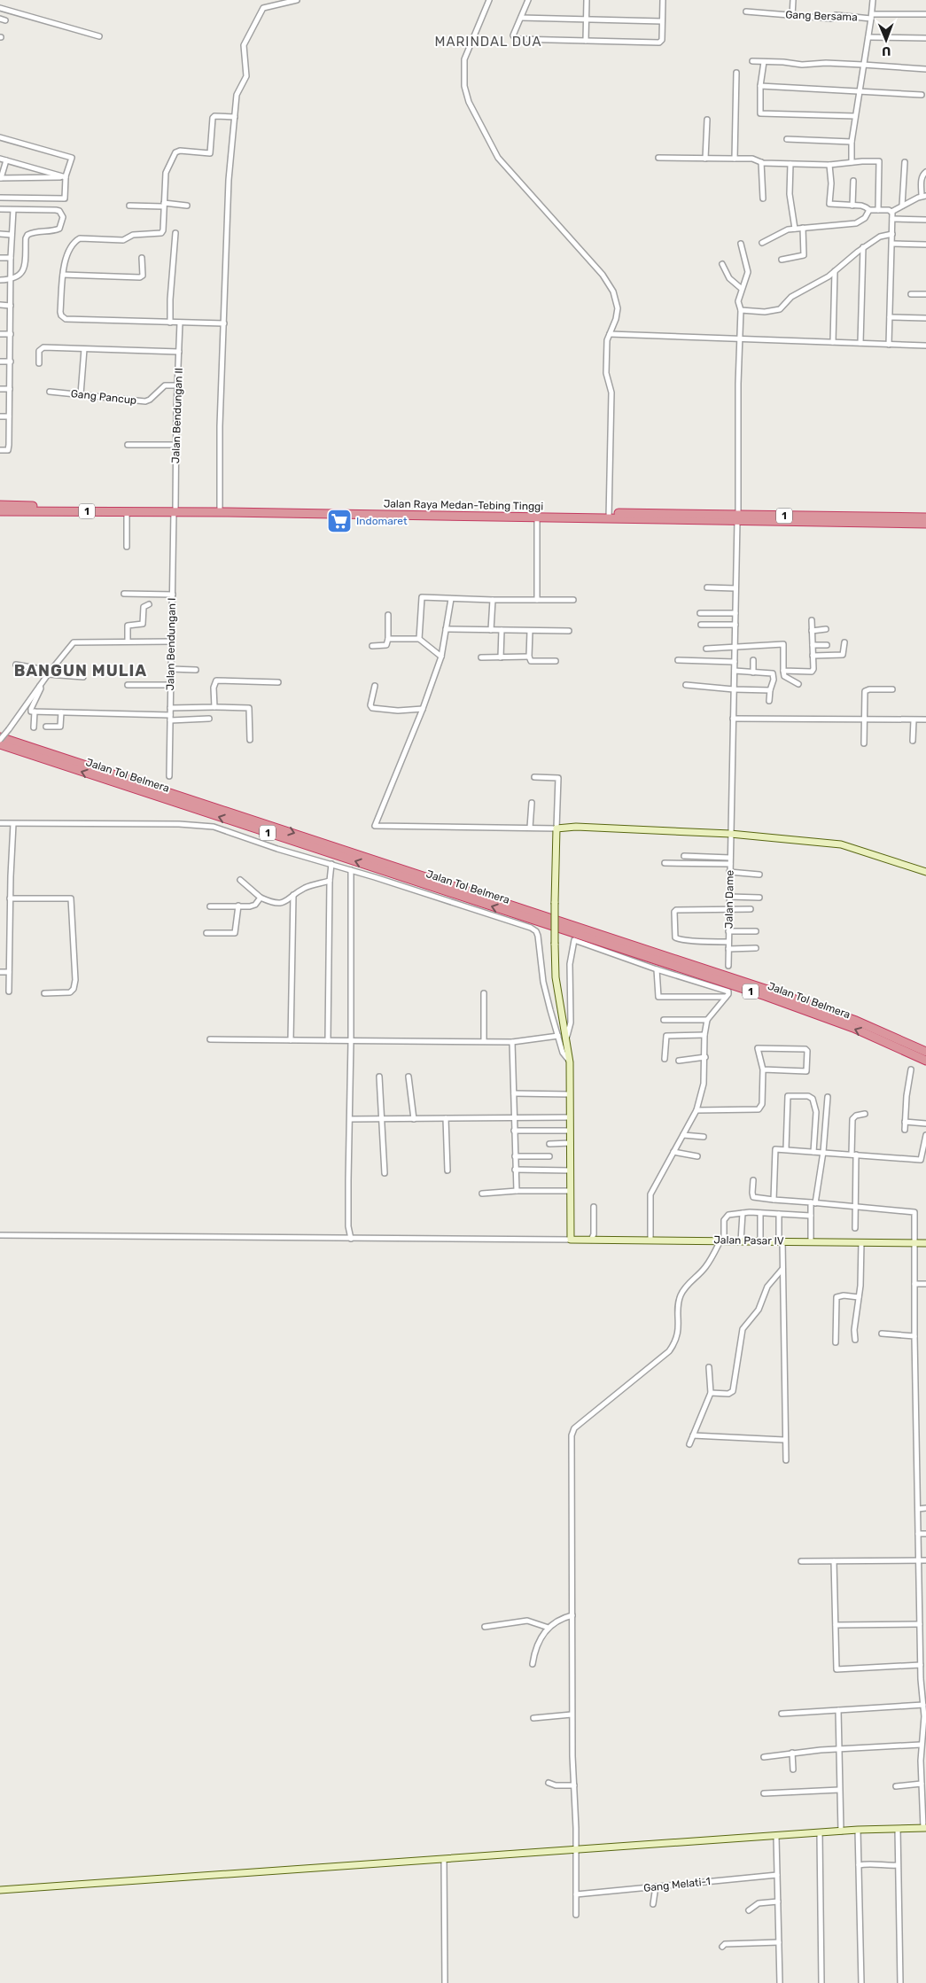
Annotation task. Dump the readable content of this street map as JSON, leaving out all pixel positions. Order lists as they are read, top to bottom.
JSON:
{
  "streets": {
    "highway": ["Jalan Raya Medan-Tebing Tinggi", "1", "Jalan Tol Belmera"],
    "street": [
      "Gang Bersama",
      "Gang Pancup",
      "Jalan Bendungan II",
      "Jalan Bendungan I",
      "Jalan Dame",
      "Jalan Pasar IV",
      "Gang Melati-1"
    ]
  },
  "crossings": [
    ["Gang Pancup", "Jalan Bendungan II"],
    ["Jalan Bendungan II", "Jalan Raya Medan-Tebing Tinggi"],
    ["Jalan Bendungan II", "Jalan Bendungan I"],
    ["Jalan Raya Medan-Tebing Tinggi", "Jalan Bendungan I"],
    ["Jalan Raya Medan-Tebing Tinggi", "Jalan Dame"]
  ],
  "districts": ["MARINDAL DUA", "BANGUN MULIA"],
  "places": {
    "supermarket": ["Indomaret"]
  },
  "north": "bottom"
}
